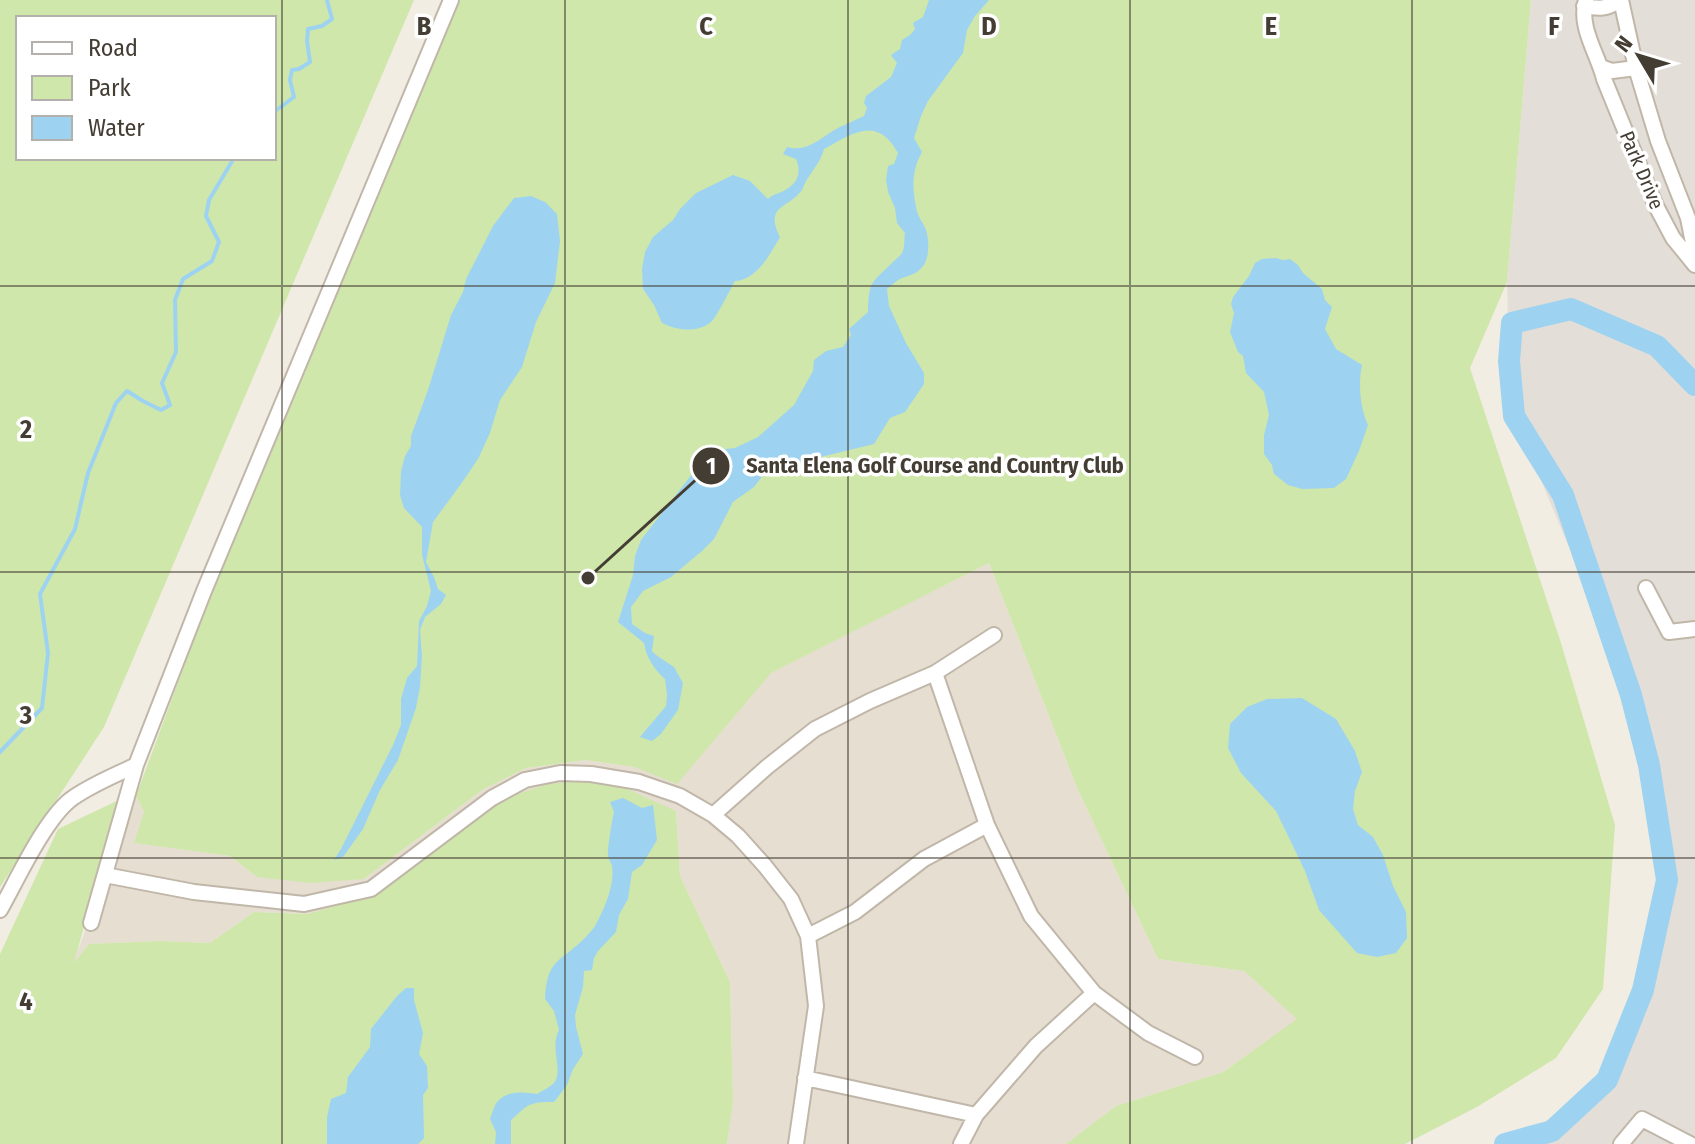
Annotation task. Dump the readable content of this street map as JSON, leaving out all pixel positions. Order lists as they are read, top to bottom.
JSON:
{
  "streets": {
    "street": ["Park Drive"]
  },
  "places": ["Santa Elena Golf Course and Country Club"],
  "legend": ["Road", "Park", "Water"],
  "north": "top left",
  "grid": {
    "columns": [
      "B",
      "C",
      "D",
      "E",
      "F"
    ],
    "rows": ["2", "3", "4"]
  }
}
